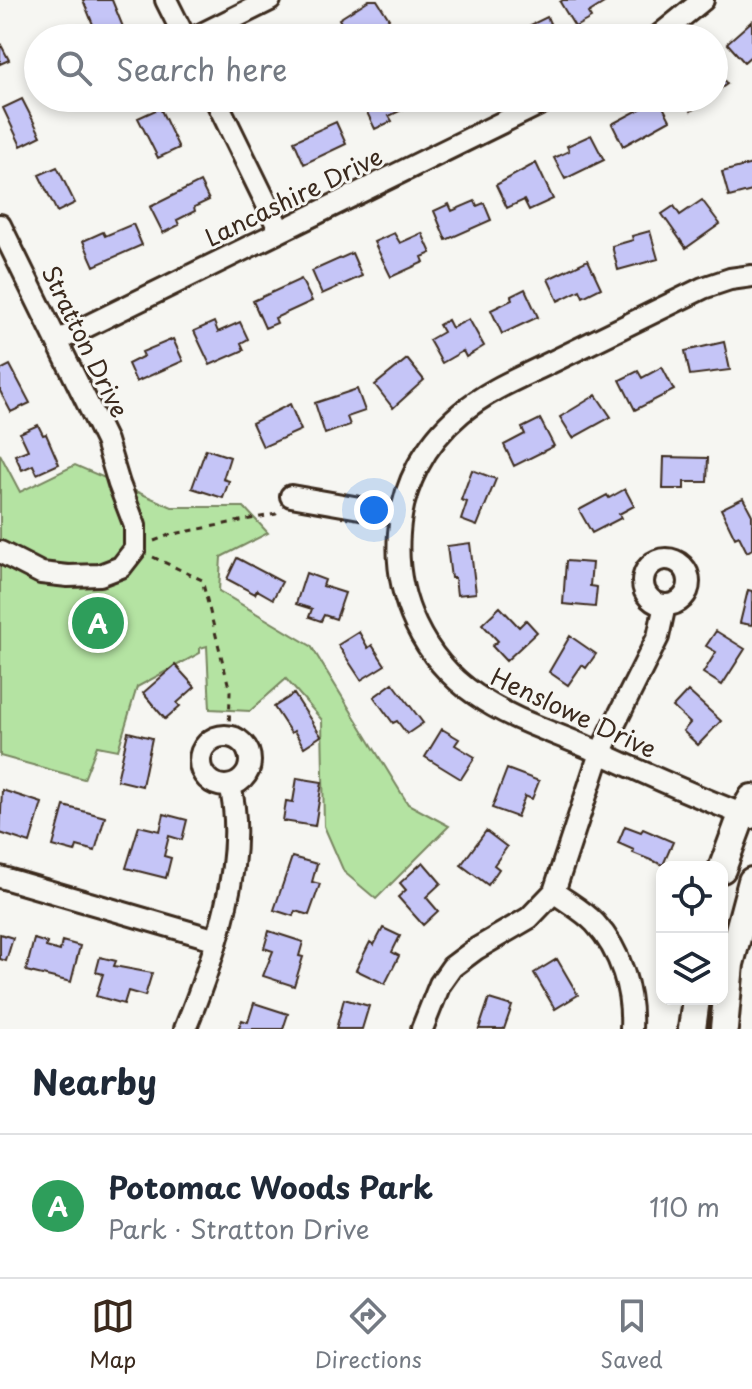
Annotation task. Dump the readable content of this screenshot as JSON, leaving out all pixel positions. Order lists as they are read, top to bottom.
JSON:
{
  "streets": {
    "street": ["Lancashire Drive", "Stratton Drive", "Henslowe Drive"]
  },
  "crossings": [
    ["Lancashire Drive", "Stratton Drive"]
  ],
  "page": {
    "search": "Search here",
    "pins": "A",
    "heading": "Nearby",
    "list": [
      {
        "mark": "A",
        "name": "Potomac Woods Park",
        "note": "Park · Stratton Drive",
        "value": "110 m"
      }
    ],
    "nav": ["Map", "Directions", "Saved"]
  }
}
